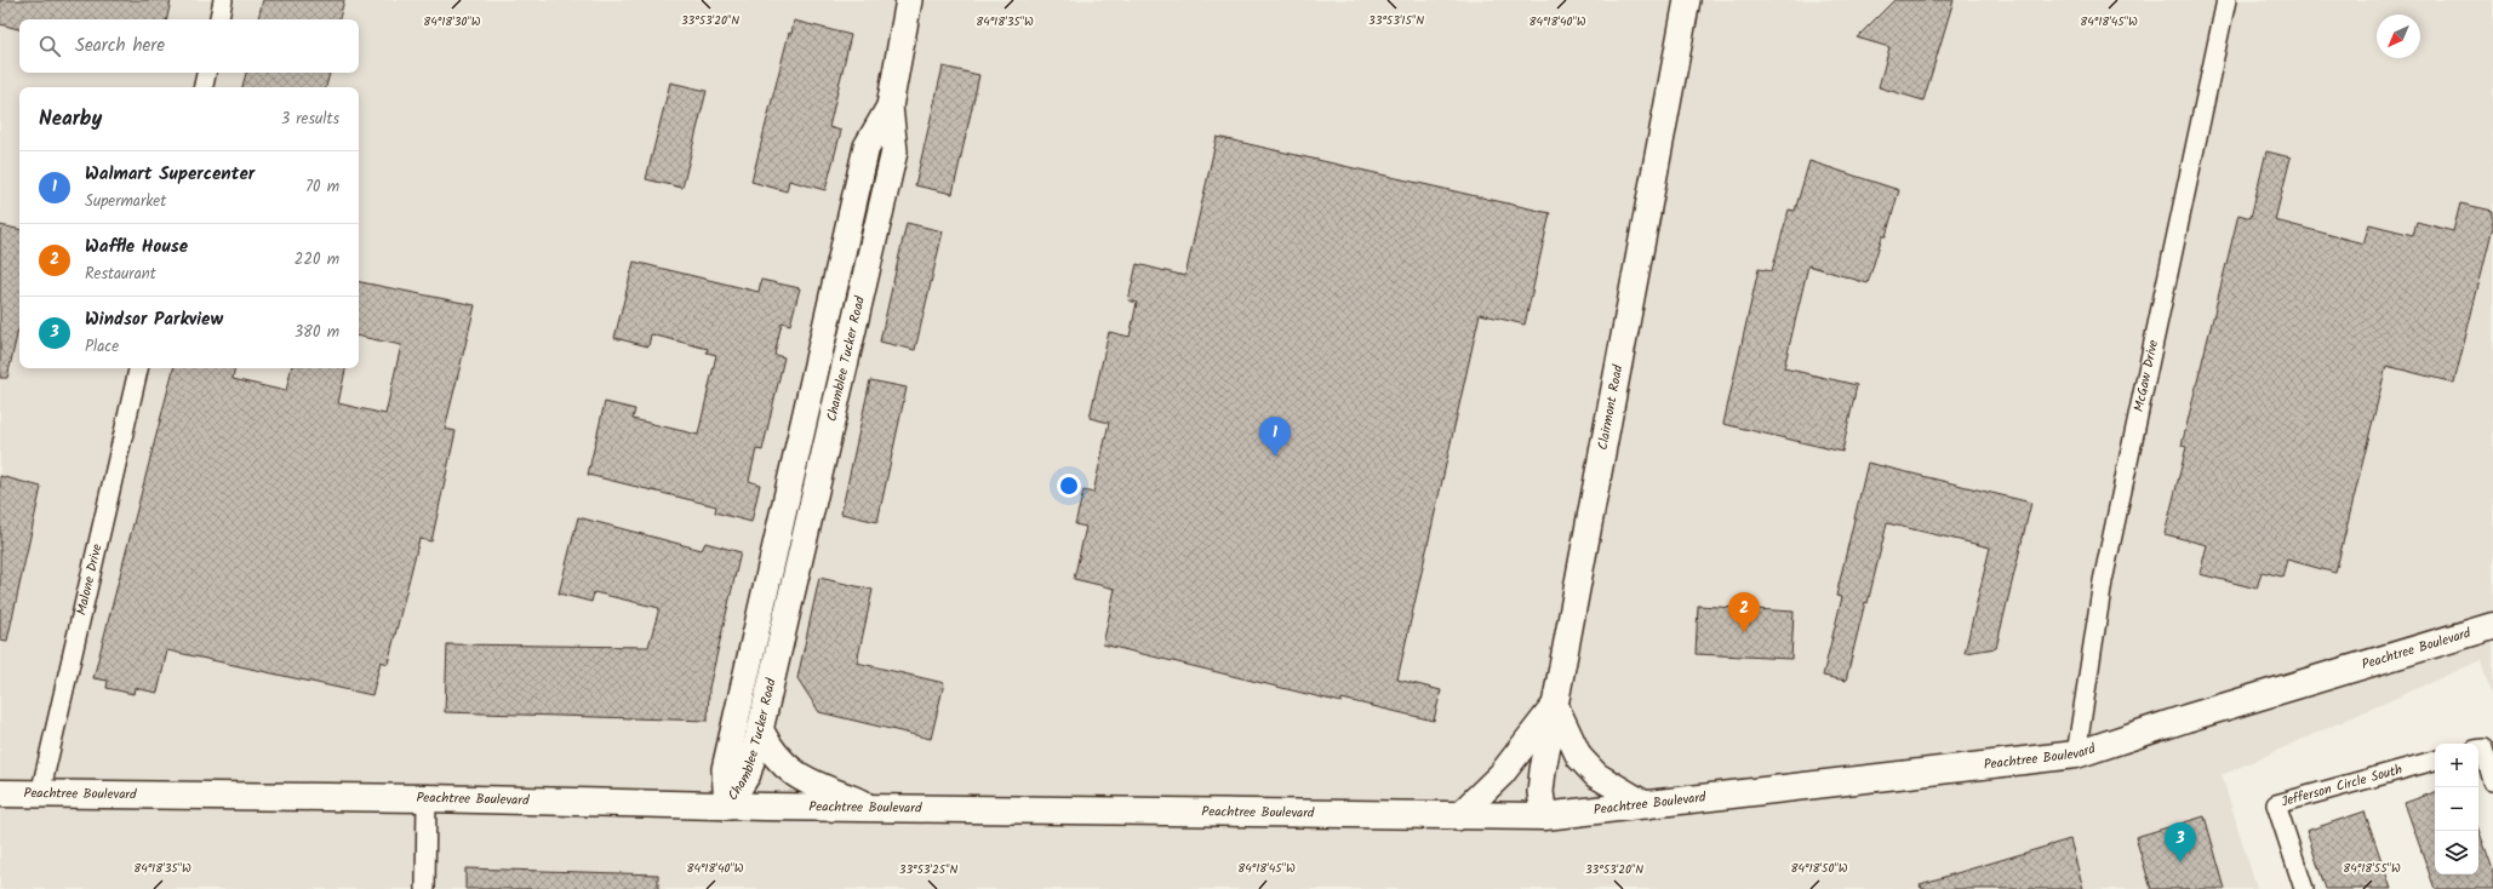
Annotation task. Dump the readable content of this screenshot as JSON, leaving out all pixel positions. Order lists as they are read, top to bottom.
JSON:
{
  "streets": {
    "highway": ["Peachtree Boulevard"],
    "main road": ["Chamblee Tucker Road", "Clairmont Road"],
    "street": ["McGaw Drive", "Malone Drive", "Jefferson Circle South"]
  },
  "crossings": [
    ["Chamblee Tucker Road", "Peachtree Boulevard"],
    ["McGaw Drive", "Peachtree Boulevard"],
    ["Clairmont Road", "Peachtree Boulevard"],
    ["Malone Drive", "Peachtree Boulevard"]
  ],
  "north": "bottom left",
  "page": {
    "search": "Search here",
    "heading": ["Nearby", "3 results"],
    "list": [
      {
        "mark": "1",
        "name": "Walmart Supercenter",
        "note": "Supermarket",
        "value": "70 m"
      },
      {
        "mark": "2",
        "name": "Waffle House",
        "note": "Restaurant",
        "value": "220 m"
      },
      {
        "mark": "3",
        "name": "Windsor Parkview",
        "note": "Place",
        "value": "380 m"
      }
    ],
    "pins": ["1", "2", "3"],
    "map_buttons": ["+", "−"]
  },
  "coordinates": [
    "33°53'20\"N",
    "33°53'15\"N",
    "84°18'45\"W",
    "84°18'30\"W",
    "84°18'35\"W",
    "84°18'40\"W",
    "84°18'50\"W",
    "84°18'55\"W",
    "33°53'25\"N"
  ]
}
